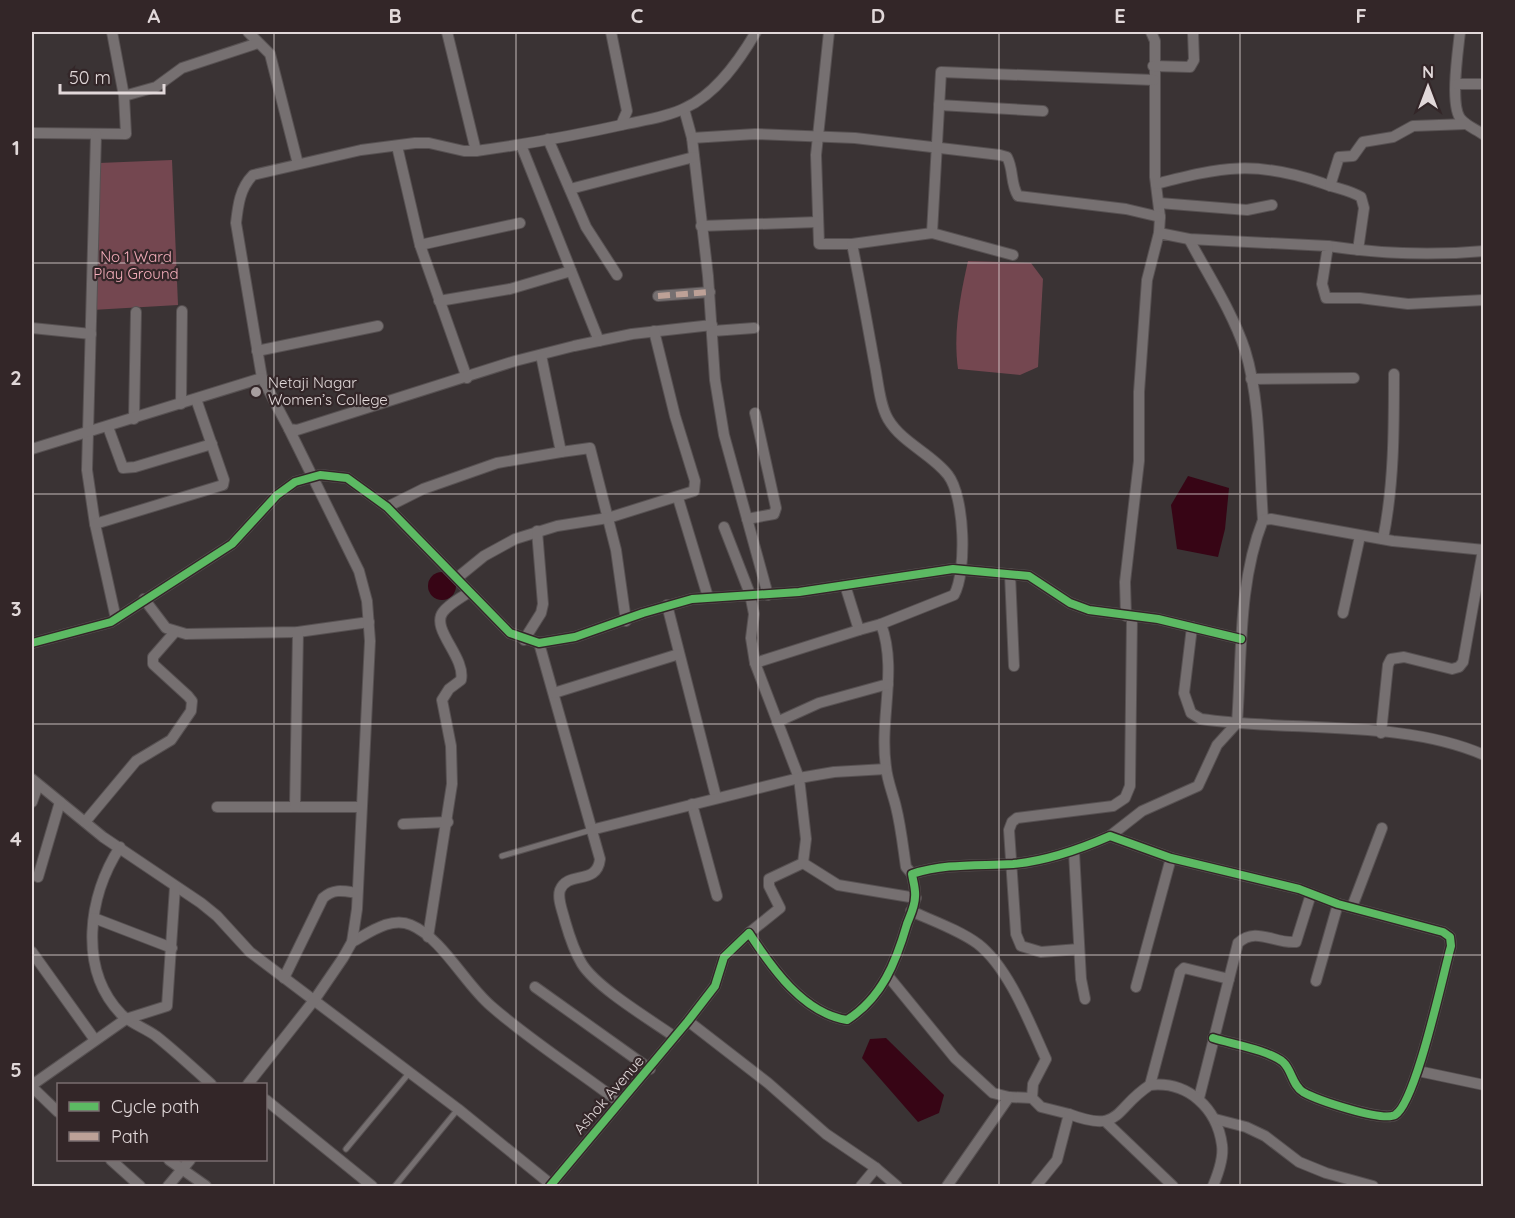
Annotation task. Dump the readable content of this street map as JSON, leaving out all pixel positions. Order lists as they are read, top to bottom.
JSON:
{
  "streets": {
    "street": ["Ashok Avenue"]
  },
  "parks": ["No 1 Ward Play Ground"],
  "places": ["Netaji Nagar Women’s College"],
  "legend": ["Cycle path", "Path"],
  "scale_bar": "50 m",
  "north": "top",
  "grid": {
    "columns": [
      "A",
      "B",
      "C",
      "D",
      "E",
      "F"
    ],
    "rows": [
      "1",
      "2",
      "3",
      "4",
      "5"
    ]
  }
}
